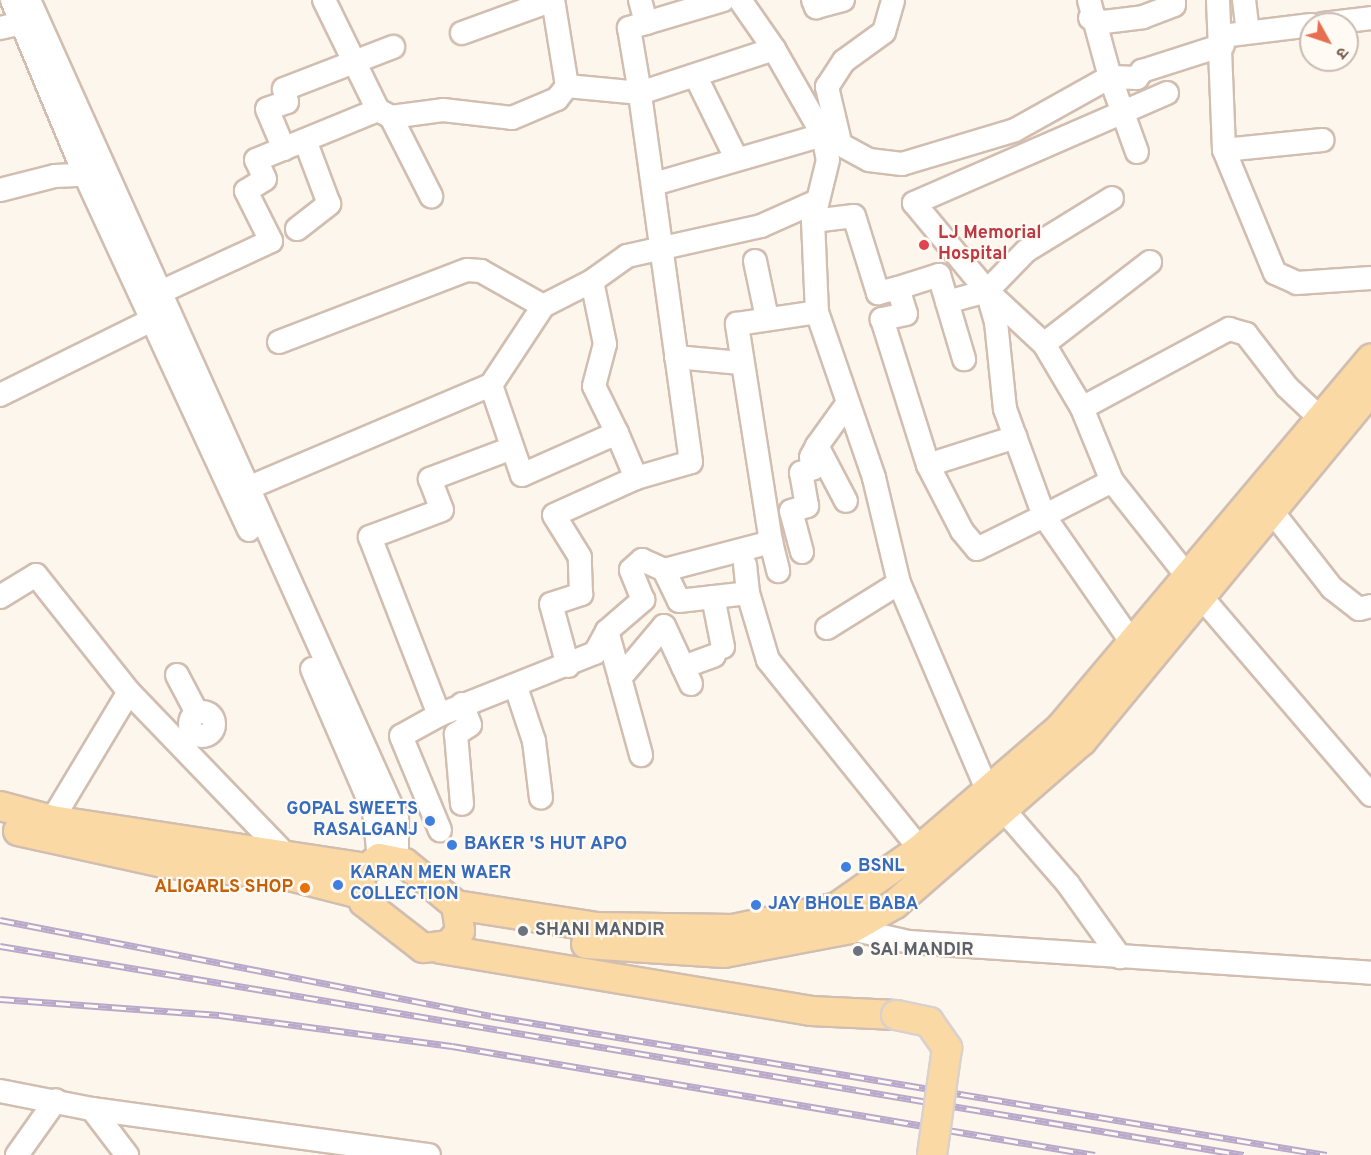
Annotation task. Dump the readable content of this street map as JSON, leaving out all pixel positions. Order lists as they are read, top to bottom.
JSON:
{
  "places": [
    "LJ Memorial Hospital",
    "GOPAL SWEETS RASALGANJ",
    "BAKER 'S HUT APO",
    "BSNL",
    "KARAN MEN WAER COLLECTION",
    "ALIGARLS SHOP",
    "JAY BHOLE BABA",
    "SHANI MANDIR",
    "SAI MANDIR"
  ],
  "north": "bottom right"
}
